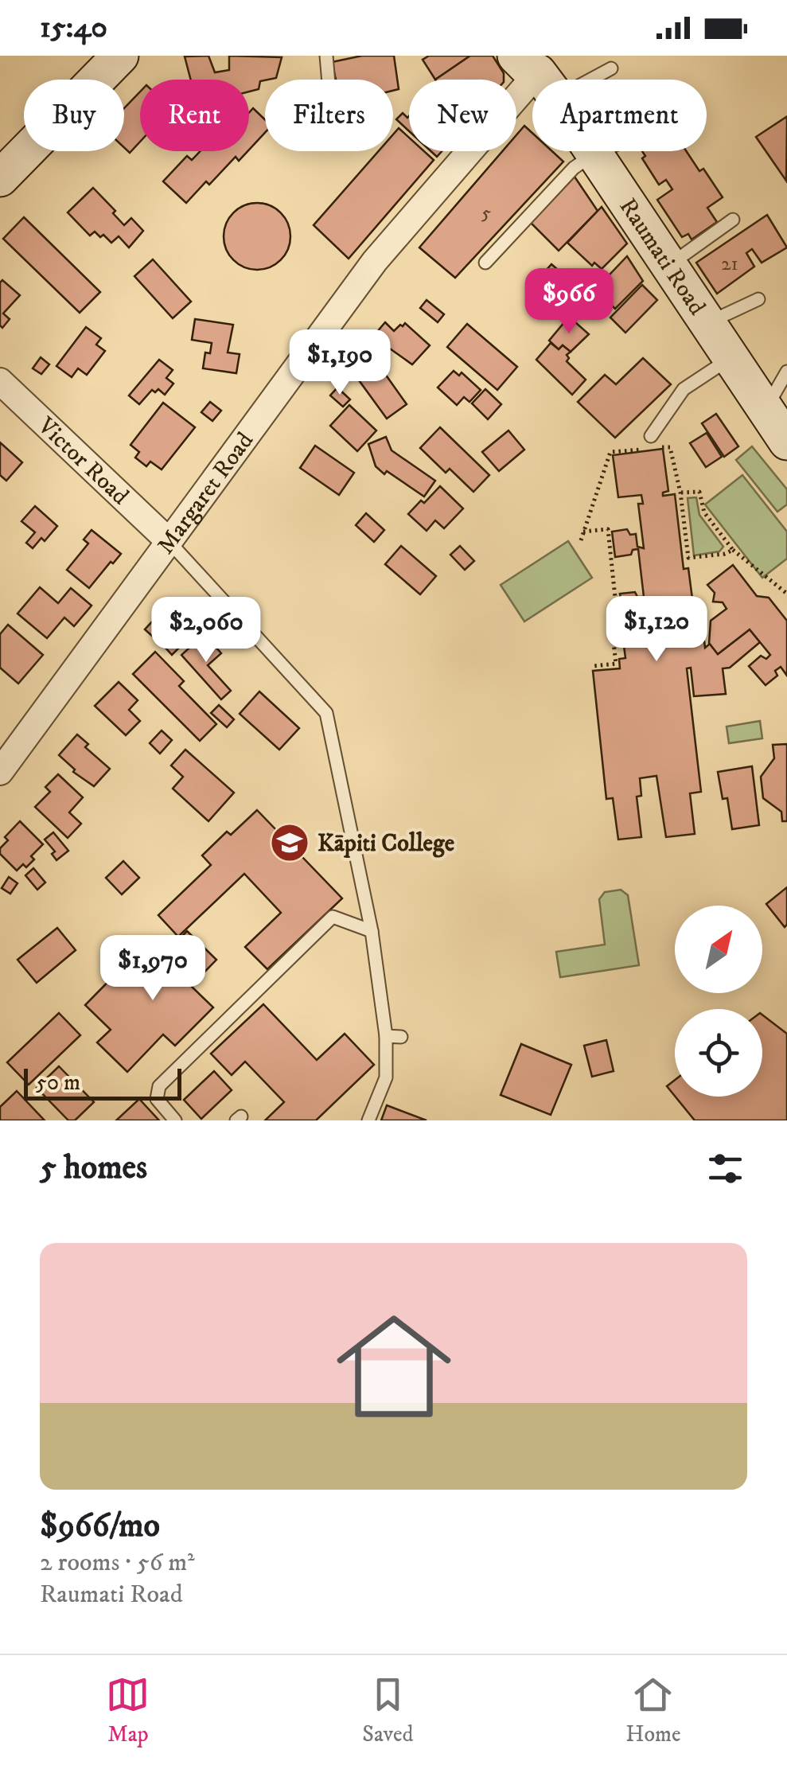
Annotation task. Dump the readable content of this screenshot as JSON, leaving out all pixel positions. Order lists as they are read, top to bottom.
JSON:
{
  "streets": {
    "main road": ["Raumati Road"],
    "street": ["Victor Road", "Margaret Road"]
  },
  "crossings": [
    ["Raumati Road", "Margaret Road"],
    ["Victor Road", "Margaret Road"]
  ],
  "places": {
    "school or university": ["Kāpiti College"]
  },
  "house_numbers": ["5", "21"],
  "scale_bar": "50 m",
  "north": "top right",
  "page": {
    "status": "15:40",
    "chip": [
      "Buy",
      "Rent",
      "Filters",
      "New",
      "Apartment"
    ],
    "price": [
      "$966",
      "$1,190",
      "$1,120",
      "$2,060",
      "$1,970"
    ],
    "scale": "50 m",
    "heading": "5 homes",
    "list": [
      {
        "name": "$966/mo",
        "note": "2 rooms · 56 m² · Raumati Road"
      }
    ],
    "tabs": ["Map", "Saved", "Home"]
  }
}
